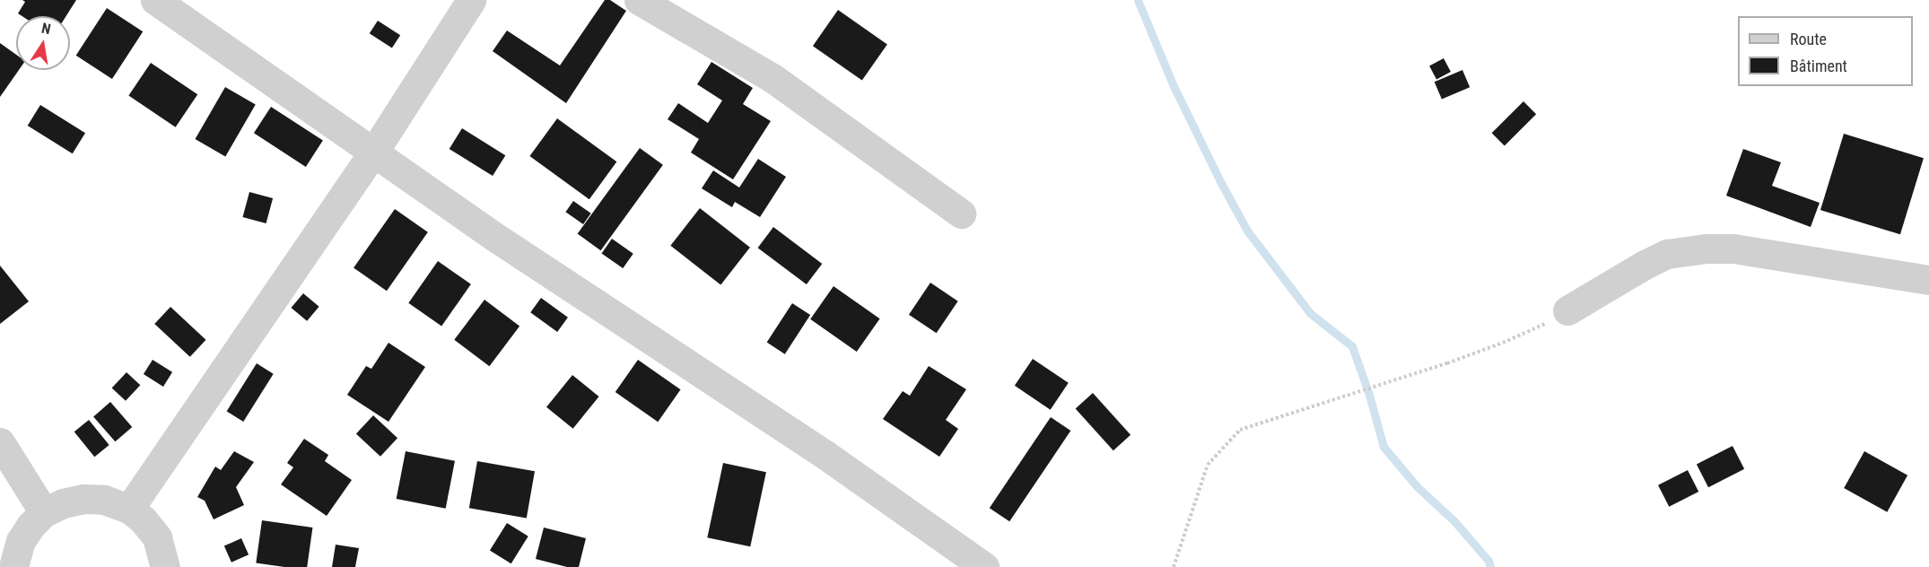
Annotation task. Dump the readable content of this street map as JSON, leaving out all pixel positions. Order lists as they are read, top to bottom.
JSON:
{
  "legend": ["Route", "Bâtiment"],
  "north": "top"
}
